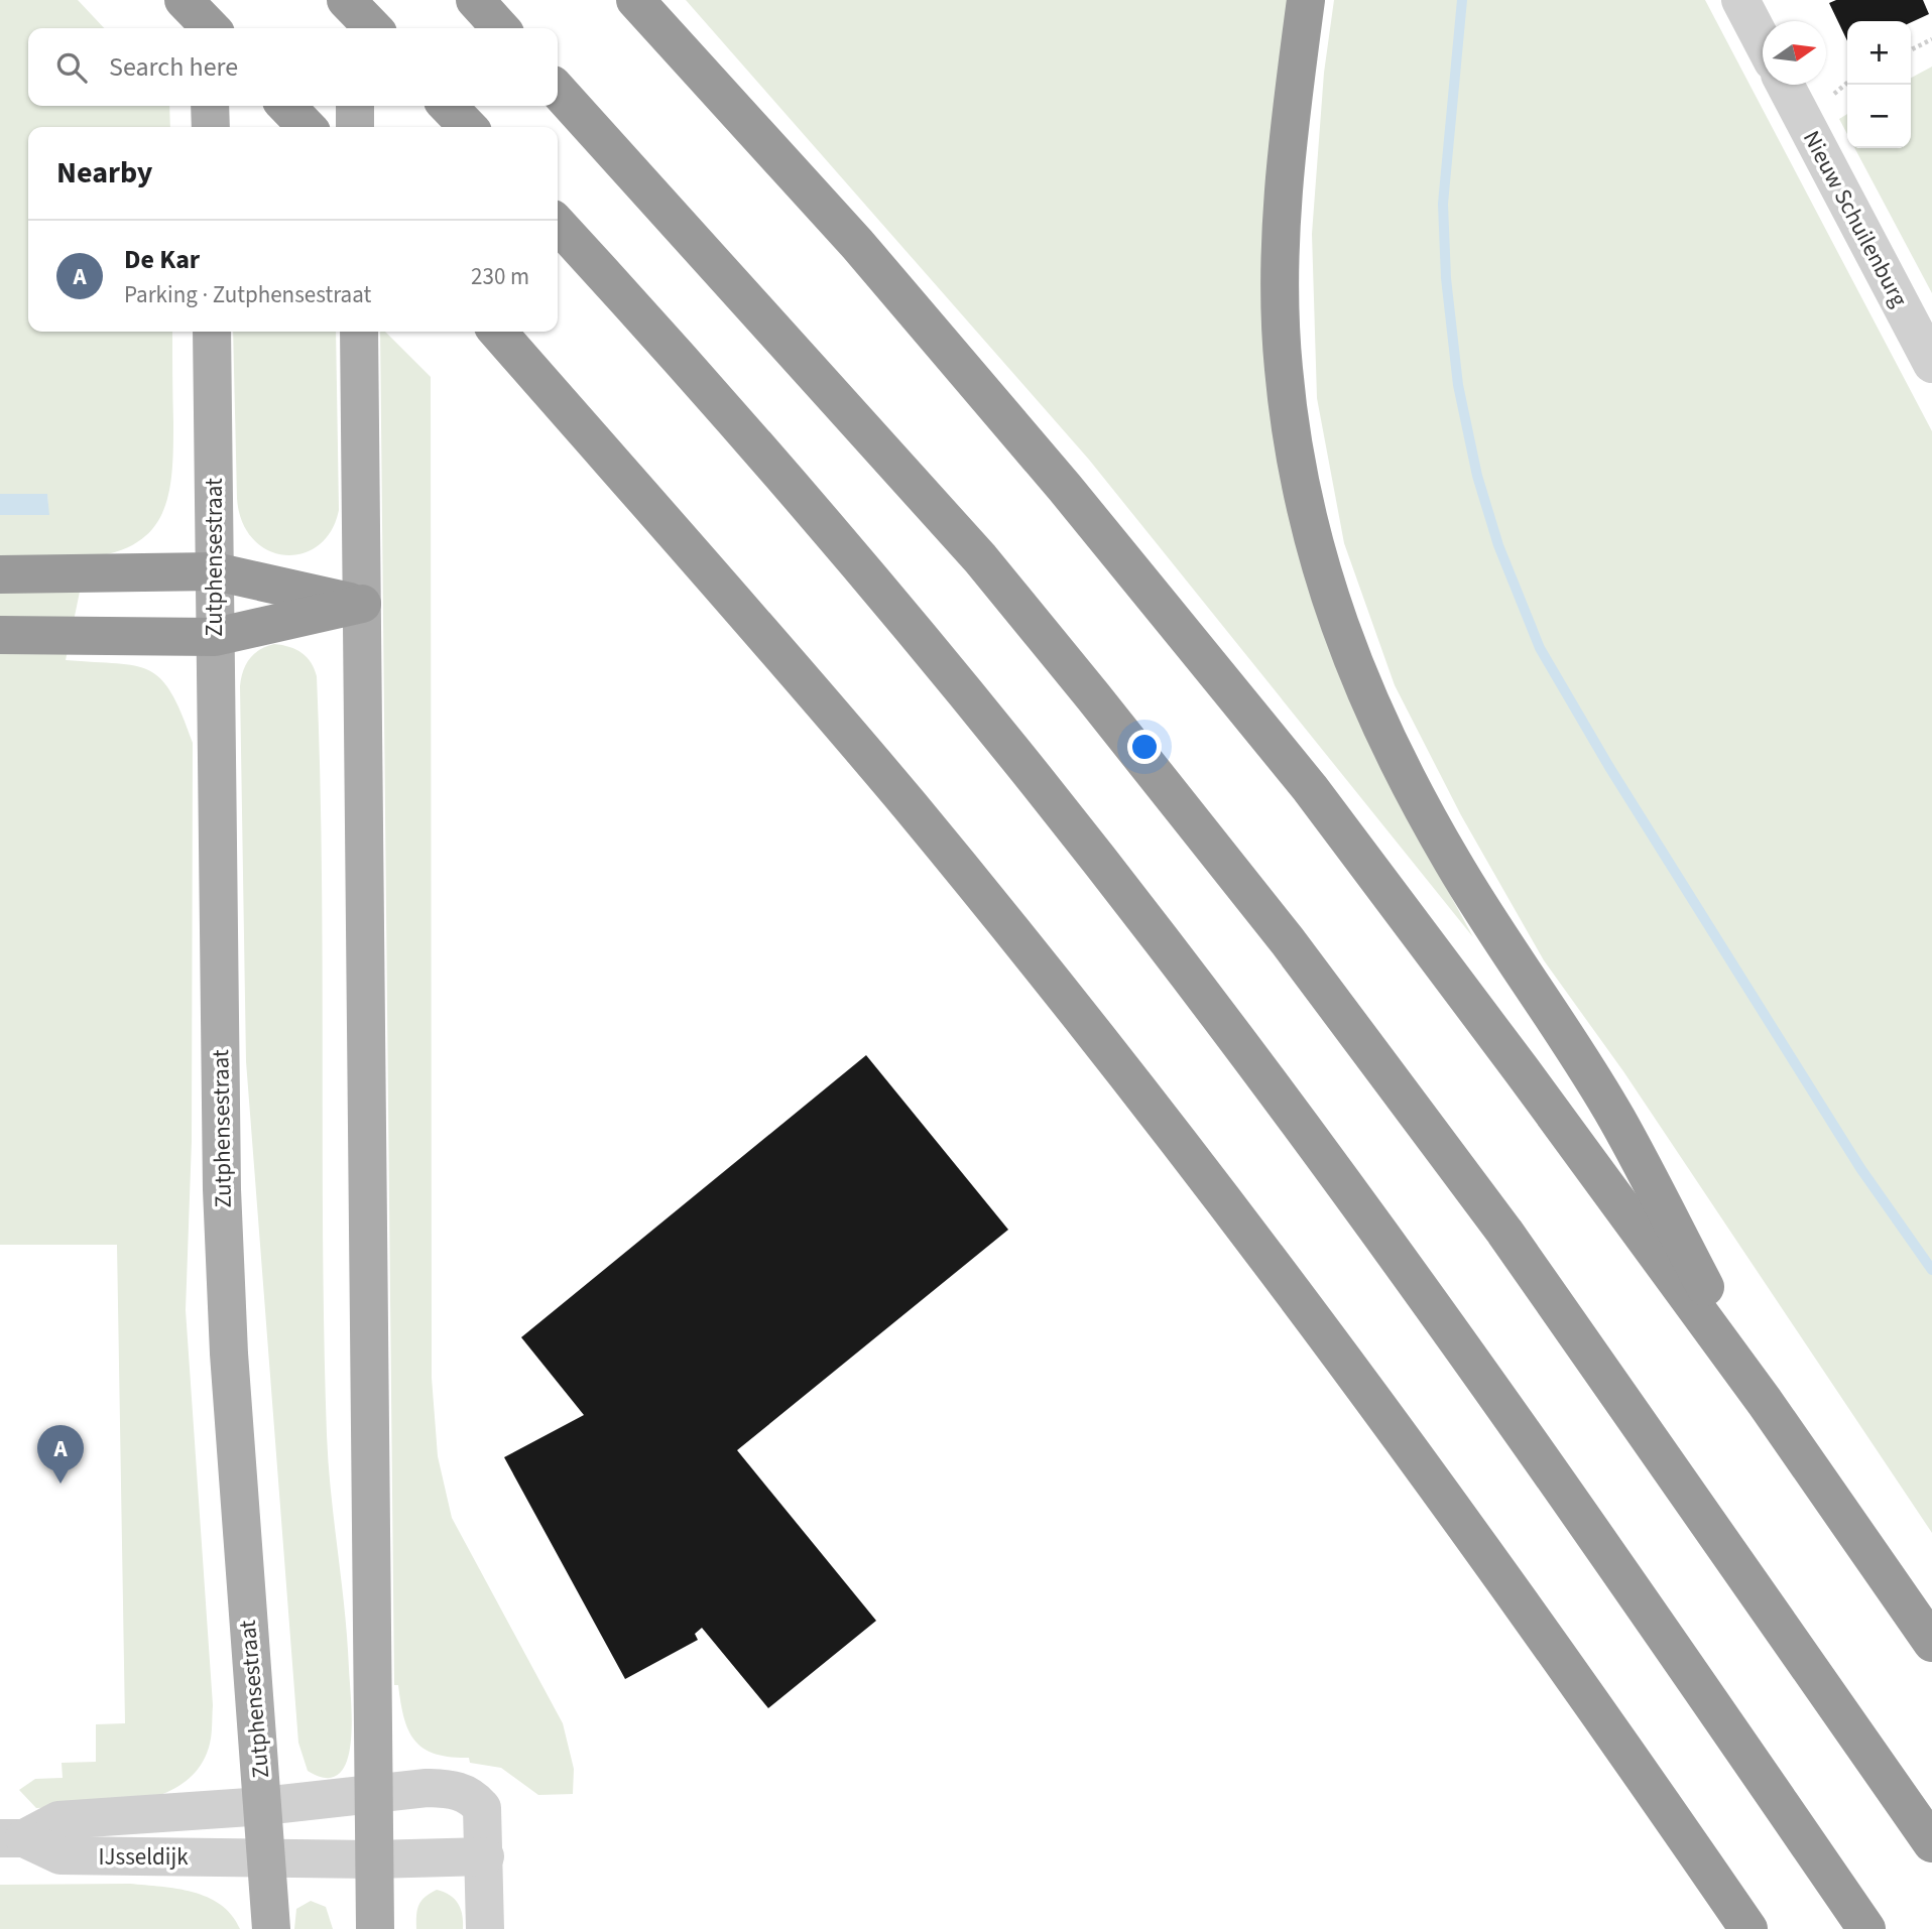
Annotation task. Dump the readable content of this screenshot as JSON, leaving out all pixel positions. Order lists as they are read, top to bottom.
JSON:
{
  "streets": {
    "main road": ["Zutphensestraat"],
    "street": ["Nieuw Schuilenburg", "IJsseldijk"]
  },
  "crossings": [
    ["Zutphensestraat", "IJsseldijk"]
  ],
  "north": "right",
  "page": {
    "map_buttons": ["+", "−"],
    "search": "Search here",
    "heading": "Nearby",
    "list": [
      {
        "mark": "A",
        "name": "De Kar",
        "note": "Parking · Zutphensestraat",
        "value": "230 m"
      }
    ],
    "pins": "A"
  }
}
